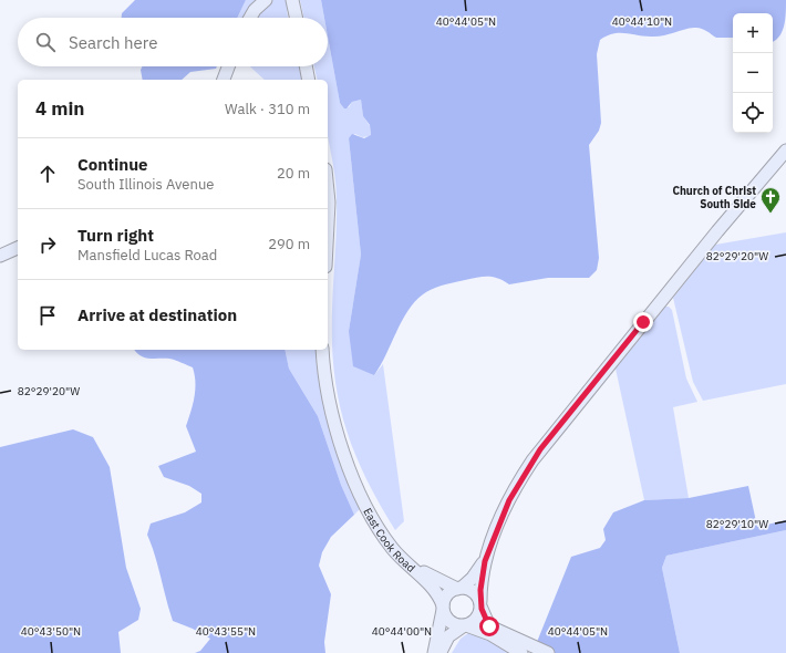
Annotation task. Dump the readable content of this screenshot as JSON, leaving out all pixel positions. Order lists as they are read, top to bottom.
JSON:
{
  "streets": {
    "main road": ["East Cook Road"]
  },
  "places": {
    "church": ["Church of Christ South Side"]
  },
  "page": {
    "map_buttons": ["+", "−"],
    "search": "Search here",
    "heading": ["4 min", "Walk · 310 m"],
    "list": [
      ["Continue", "South Illinois Avenue", "20 m"],
      ["Turn right", "Mansfield Lucas Road", "290 m"],
      "Arrive at destination"
    ]
  },
  "coordinates": [
    "40°44'05\"N",
    "40°44'10\"N",
    "82°29'20\"W",
    "82°29'10\"W",
    "40°43'50\"N",
    "40°43'55\"N",
    "40°44'00\"N"
  ]
}
